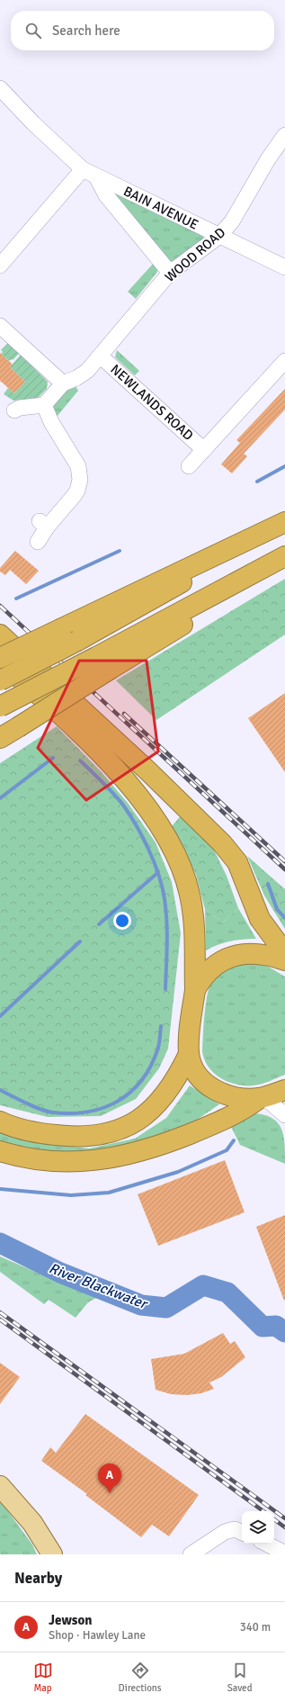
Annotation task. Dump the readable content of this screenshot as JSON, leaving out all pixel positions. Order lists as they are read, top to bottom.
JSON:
{
  "streets": {
    "street": ["BAIN AVENUE", "WOOD ROAD", "NEWLANDS ROAD"]
  },
  "crossings": [
    ["BAIN AVENUE", "WOOD ROAD"],
    ["WOOD ROAD", "NEWLANDS ROAD"]
  ],
  "water": ["River Blackwater"],
  "page": {
    "search": "Search here",
    "pins": "A",
    "heading": "Nearby",
    "list": [
      {
        "mark": "A",
        "name": "Jewson",
        "note": "Shop · Hawley Lane",
        "value": "340 m"
      }
    ],
    "nav": ["Map", "Directions", "Saved"]
  }
}
